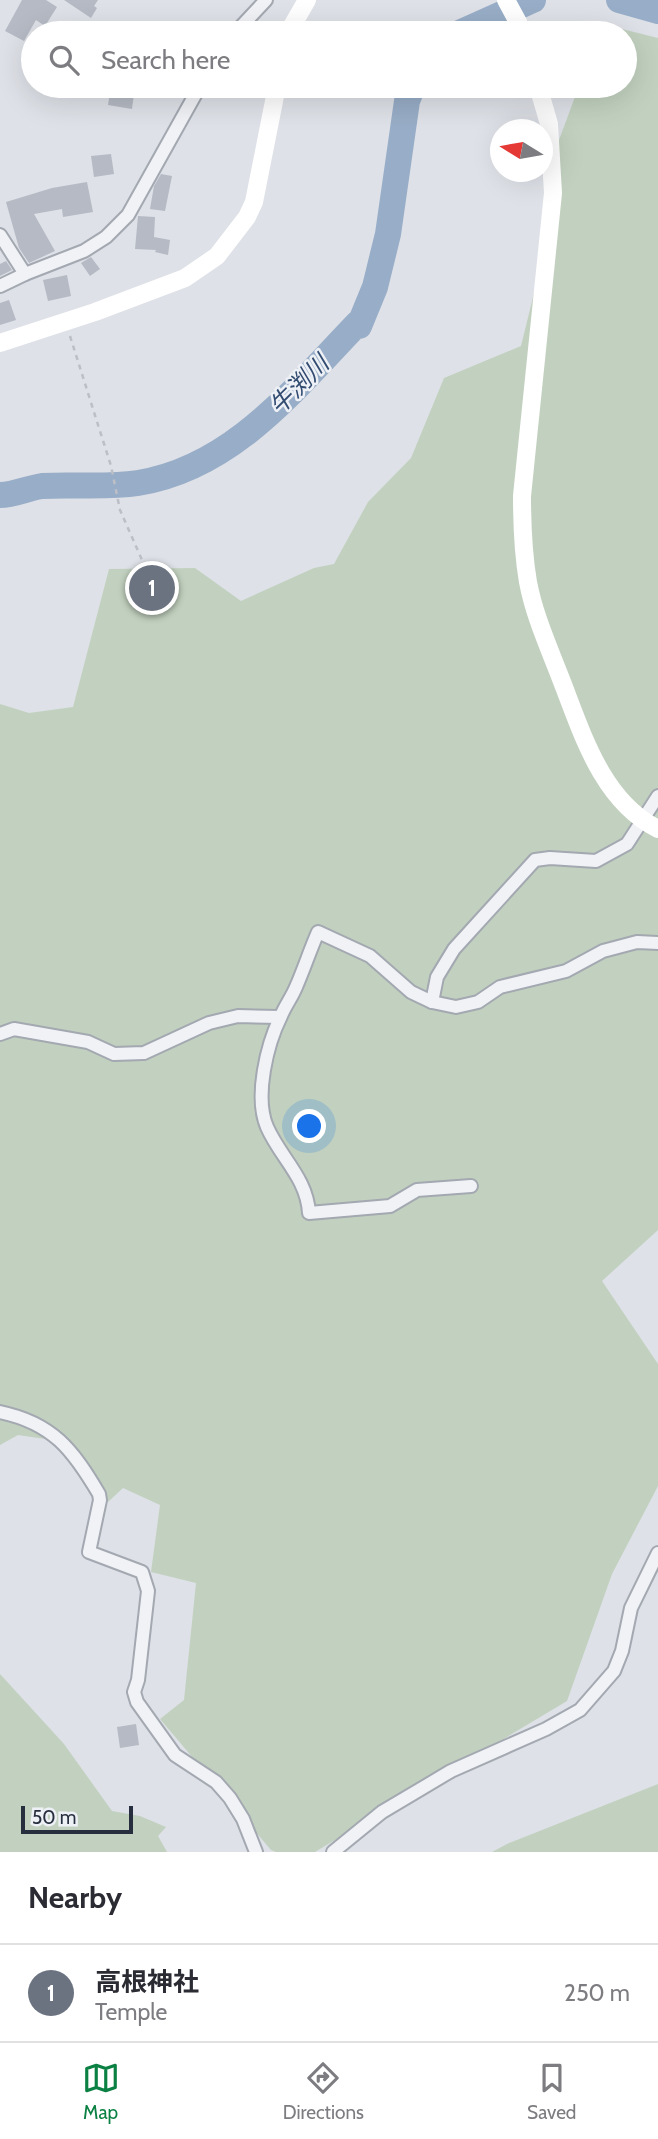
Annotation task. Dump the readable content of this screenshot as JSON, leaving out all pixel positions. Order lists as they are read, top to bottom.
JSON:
{
  "water": ["牛渕川"],
  "scale_bar": "50 m",
  "north": "left",
  "page": {
    "search": "Search here",
    "pins": "1",
    "scale": "50 m",
    "heading": "Nearby",
    "list": [
      {
        "mark": "1",
        "name": "高根神社",
        "note": "Temple",
        "value": "250 m"
      }
    ],
    "nav": ["Map", "Directions", "Saved"]
  }
}
